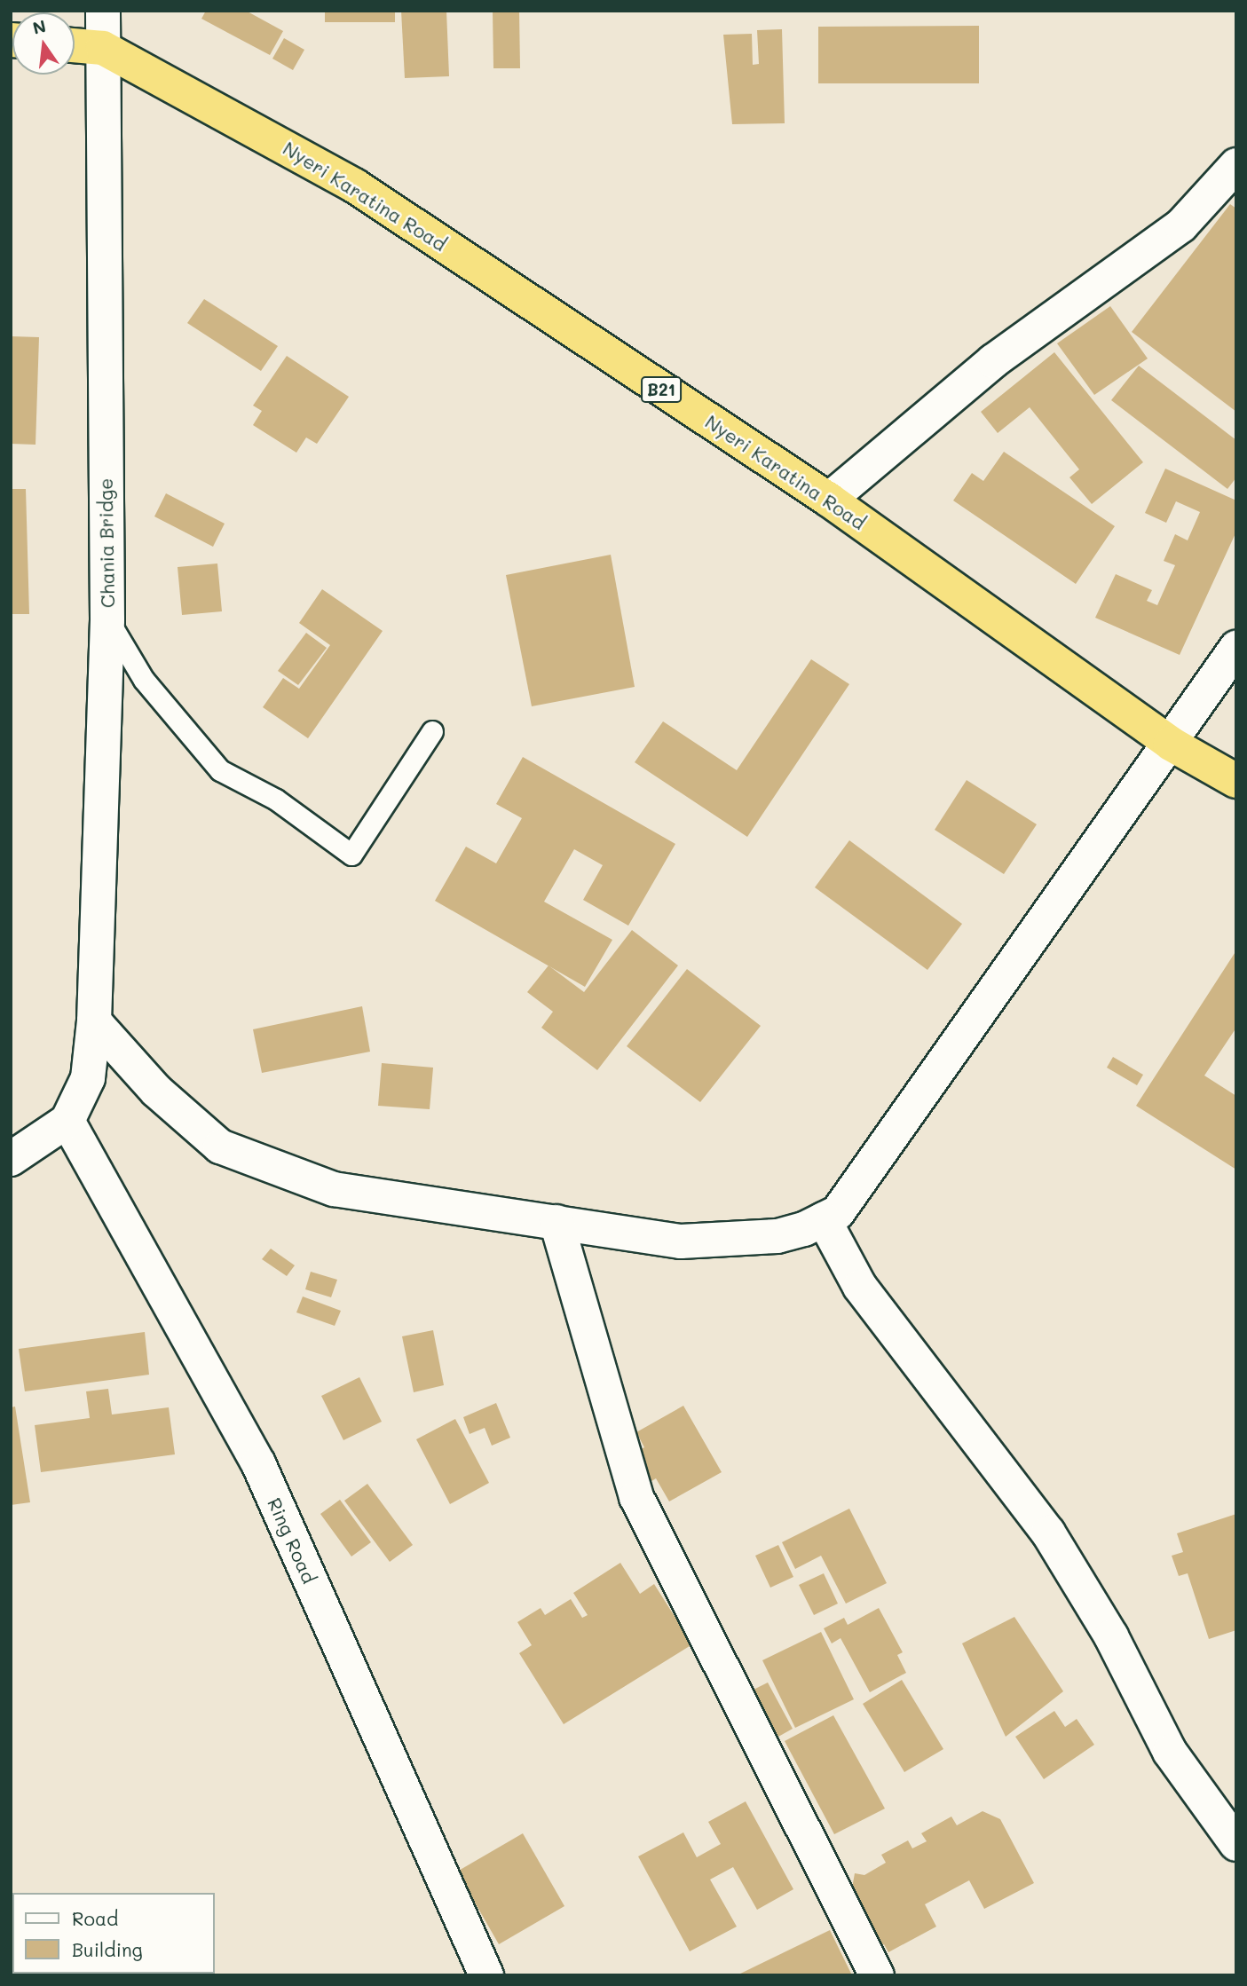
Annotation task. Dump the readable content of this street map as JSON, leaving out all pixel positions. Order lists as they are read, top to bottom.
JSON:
{
  "streets": {
    "highway": ["Nyeri Karatina Road", "B21"],
    "street": ["Chania Bridge", "Ring Road"]
  },
  "crossings": [
    ["Nyeri Karatina Road", "Chania Bridge"]
  ],
  "legend": ["Road", "Building"],
  "north": "top"
}
